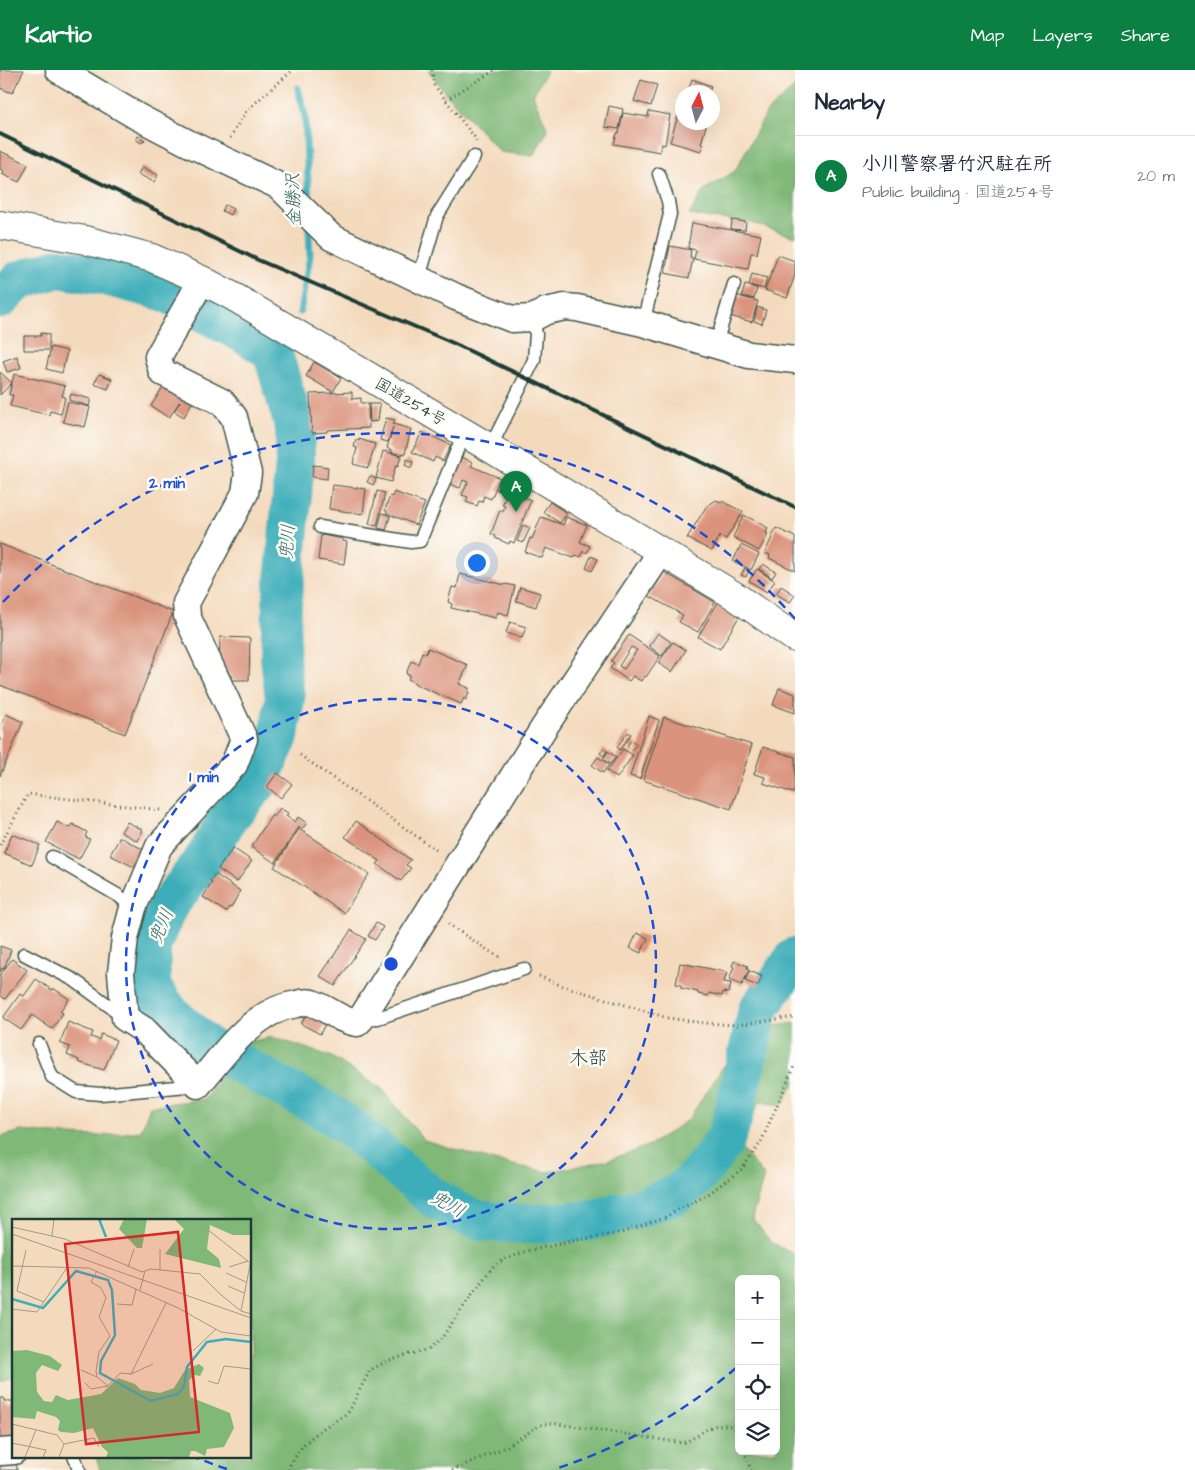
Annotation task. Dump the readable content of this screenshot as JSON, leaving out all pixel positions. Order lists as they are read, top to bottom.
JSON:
{
  "streets": {
    "highway": ["国道254号"]
  },
  "districts": ["木部"],
  "water": ["金勝沢", "兜川"],
  "north": "top",
  "page": {
    "header": "Kartio",
    "nav": ["Map", "Layers", "Share"],
    "heading": "Nearby",
    "list": [
      {
        "mark": "A",
        "name": "小川警察署竹沢駐在所",
        "note": "Public building · 国道254号",
        "value": "20 m"
      }
    ],
    "pins": "A",
    "map_buttons": ["+", "−"]
  },
  "rings": ["2 min", "1 min"]
}
